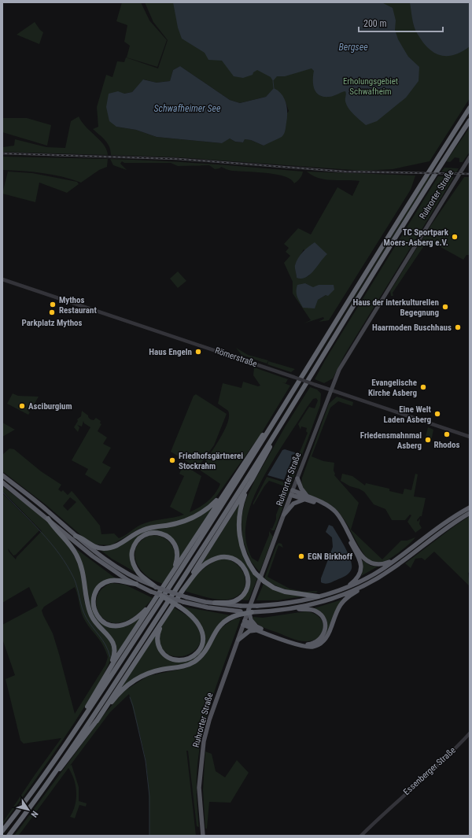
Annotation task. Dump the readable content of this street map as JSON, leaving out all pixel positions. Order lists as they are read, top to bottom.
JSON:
{
  "streets": {
    "main road": ["Ruhrorter Straße"],
    "street": ["Römerstraße", "Essenberger Straße"]
  },
  "crossings": [
    ["Ruhrorter Straße", "Römerstraße"]
  ],
  "water": ["Bergsee", "Schwafheimer See"],
  "parks": ["Erholungsgebiet Schwafheim"],
  "places": [
    "TC Sportpark Moers-Asberg e.V.",
    "Mythos Restaurant",
    "Haus der interkulturellen Begegnung",
    "Parkplatz Mythos",
    "Haarmoden Buschhaus",
    "Haus Engeln",
    "Evangelische Kirche Asberg",
    "Asciburgium",
    "Eine Welt Laden Asberg",
    "Rhodos",
    "Friedensmahnmal Asberg",
    "Friedhofsgärtnerei Stockrahm",
    "EGN Birkhoff"
  ],
  "scale_bar": "200 m",
  "north": "bottom right"
}
